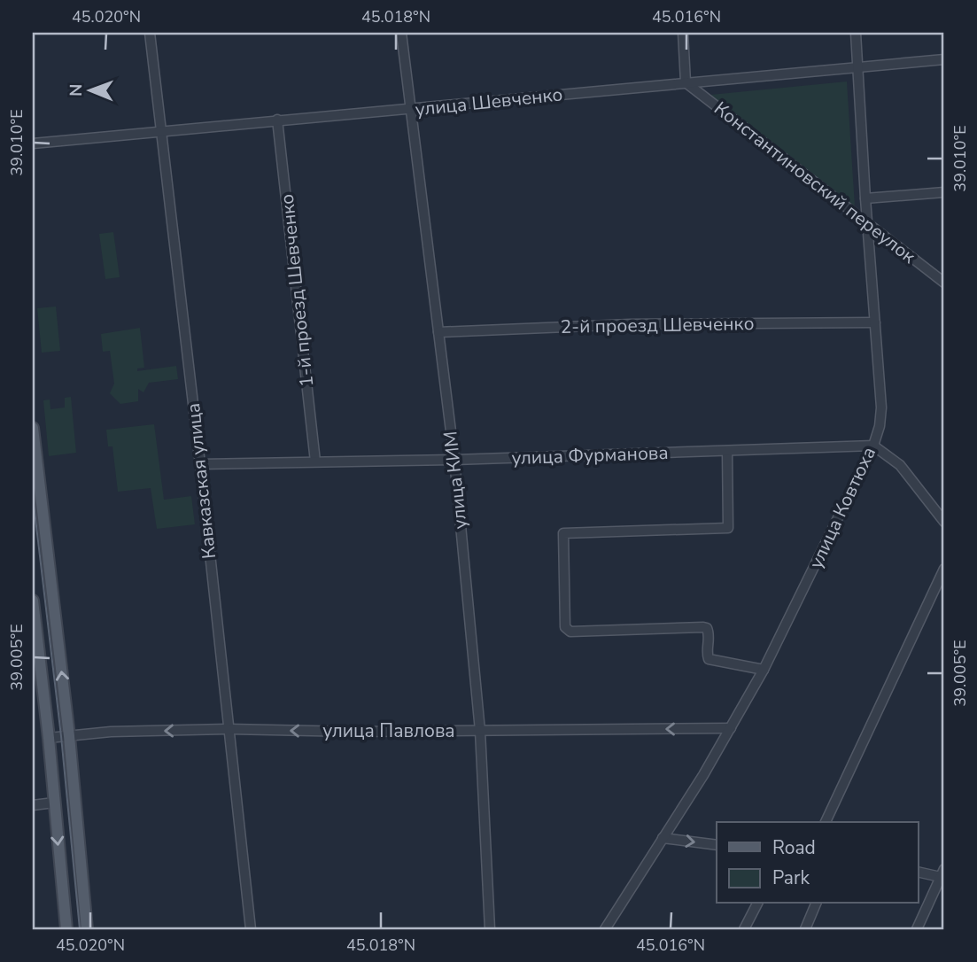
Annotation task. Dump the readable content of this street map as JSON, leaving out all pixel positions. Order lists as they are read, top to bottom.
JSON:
{
  "streets": {
    "street": [
      "улица Шевченко",
      "Константиновский переулок",
      "1-й проезд Шевченко",
      "2-й проезд Шевченко",
      "улица Фурманова",
      "улица КИМ",
      "Кавказская улица",
      "улица Ковтюха",
      "улица Павлова"
    ]
  },
  "crossings": [
    ["улица Шевченко", "Константиновский переулок"],
    ["улица Шевченко", "1-й проезд Шевченко"],
    ["улица Шевченко", "улица КИМ"],
    ["улица Шевченко", "Кавказская улица"],
    ["улица Шевченко", "улица Ковтюха"],
    ["Константиновский переулок", "улица Ковтюха"],
    ["1-й проезд Шевченко", "улица Фурманова"],
    ["2-й проезд Шевченко", "улица КИМ"],
    ["2-й проезд Шевченко", "улица Ковтюха"],
    ["улица Фурманова", "улица КИМ"],
    ["улица Фурманова", "Кавказская улица"],
    ["улица Фурманова", "улица Ковтюха"],
    ["улица КИМ", "улица Павлова"],
    ["Кавказская улица", "улица Павлова"],
    ["улица Ковтюха", "улица Павлова"]
  ],
  "one_way": ["улица Павлова"],
  "legend": ["Road", "Park"],
  "north": "left",
  "coordinates": [
    "45.020°N",
    "45.018°N",
    "45.016°N",
    "39.010°E",
    "39.005°E"
  ]
}
